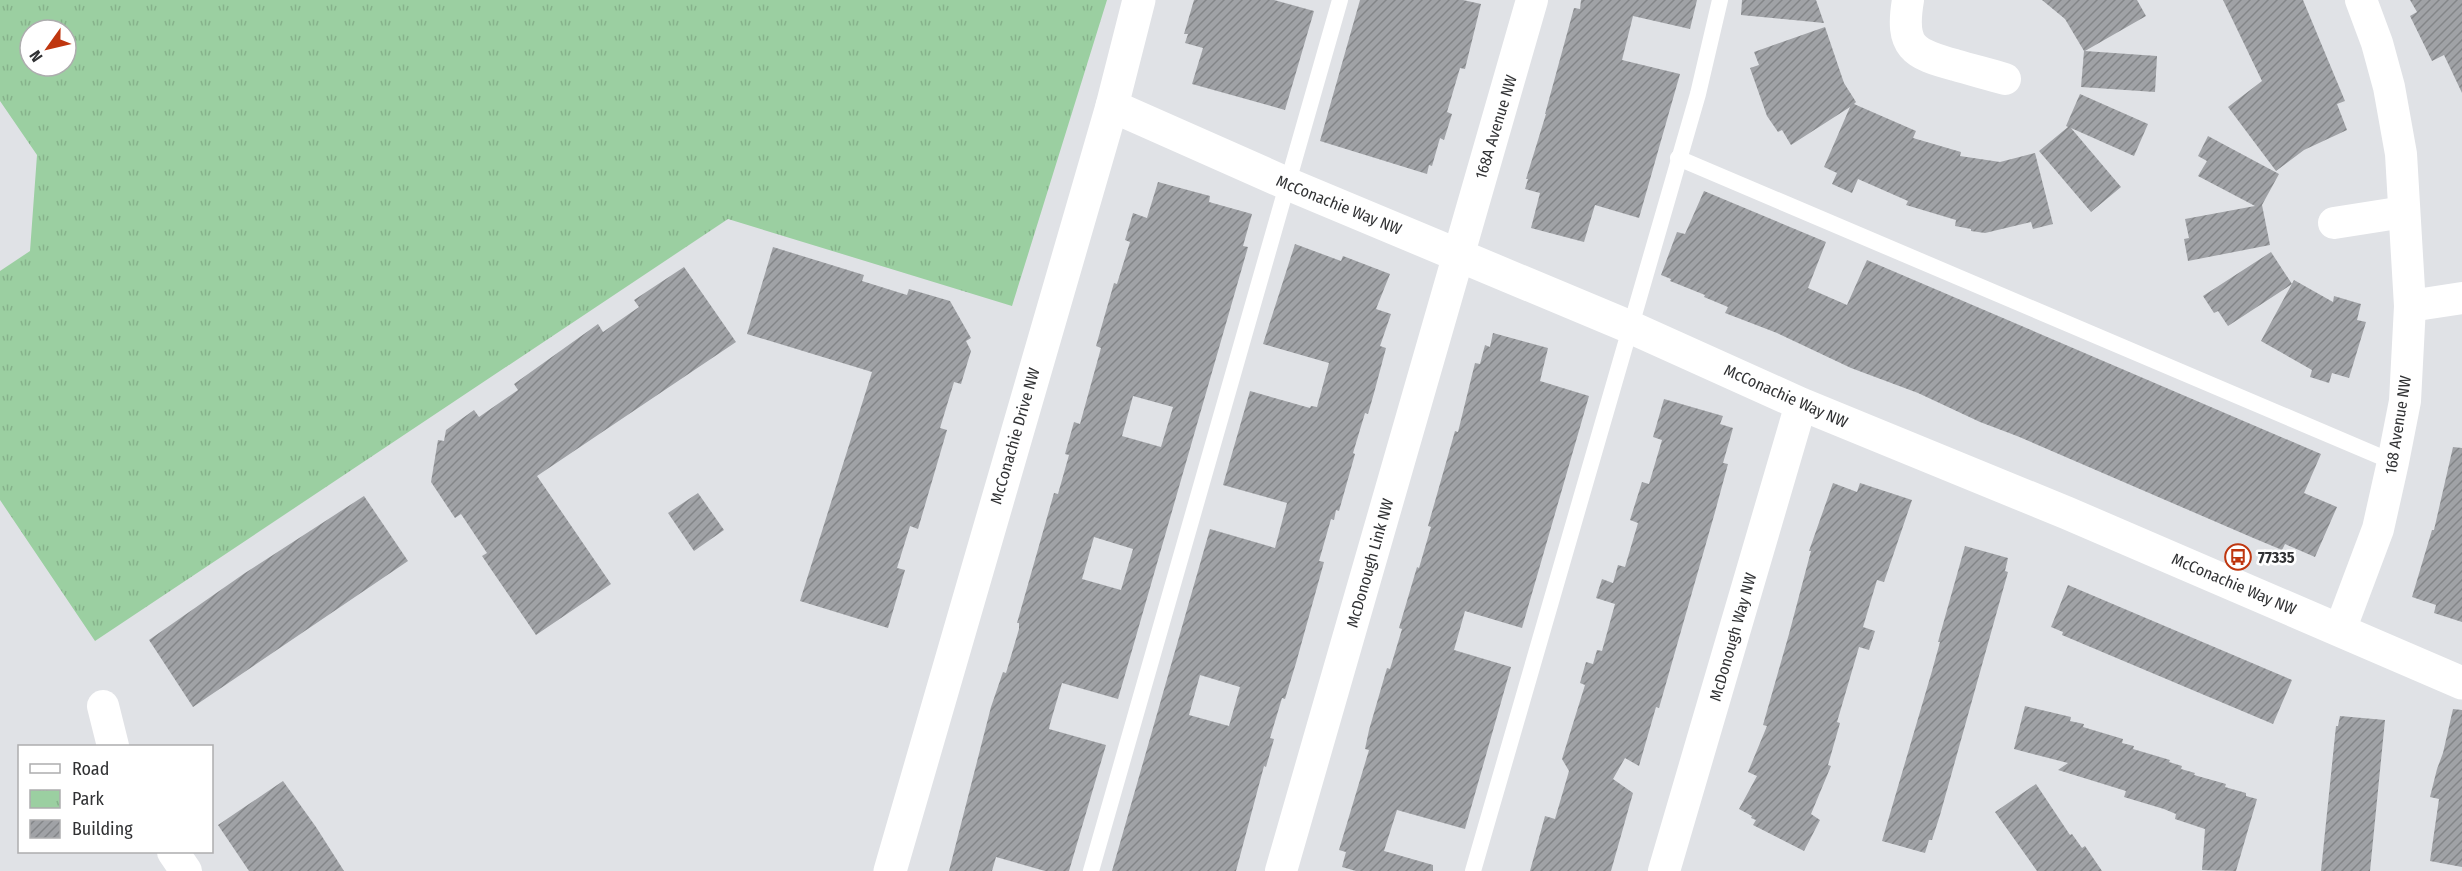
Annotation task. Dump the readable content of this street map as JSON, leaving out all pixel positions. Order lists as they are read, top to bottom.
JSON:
{
  "streets": {
    "street": [
      "168A Avenue NW",
      "McConachie Way NW",
      "168 Avenue NW",
      "McConachie Drive NW",
      "McDonough Link NW",
      "McDonough Way NW"
    ]
  },
  "crossings": [
    ["168A Avenue NW", "McConachie Way NW"],
    ["168A Avenue NW", "McDonough Link NW"],
    ["McConachie Way NW", "168 Avenue NW"],
    ["McConachie Way NW", "McConachie Drive NW"],
    ["McConachie Way NW", "McDonough Link NW"],
    ["McConachie Way NW", "McDonough Way NW"]
  ],
  "places": {
    "bus stop": ["77335"]
  },
  "legend": ["Road", "Park", "Building"],
  "north": "bottom left"
}
